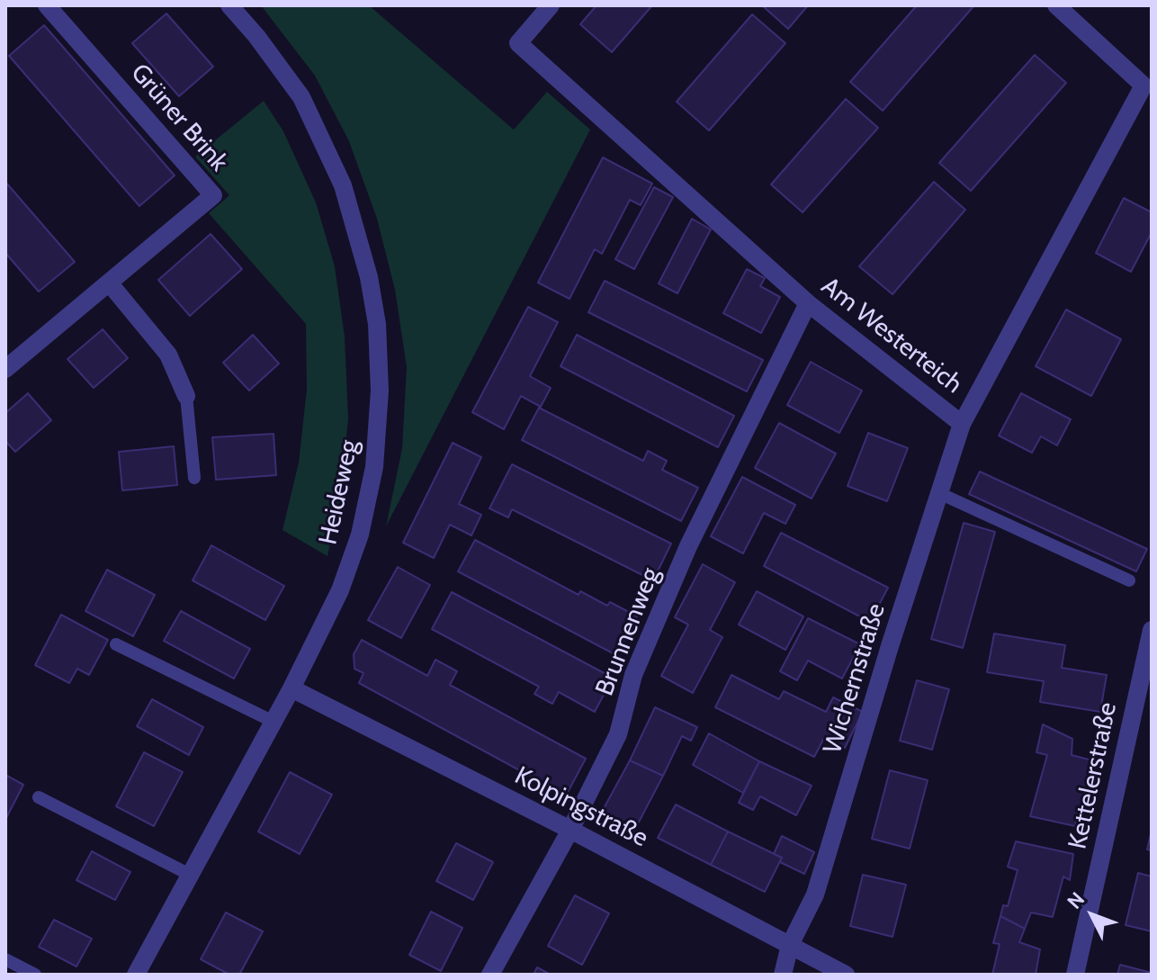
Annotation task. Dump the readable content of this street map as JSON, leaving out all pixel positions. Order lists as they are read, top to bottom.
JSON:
{
  "streets": {
    "street": [
      "Grüner Brink",
      "Am Westerteich",
      "Heideweg",
      "Brunnenweg",
      "Wichernstraße",
      "Kettelerstraße",
      "Kolpingstraße"
    ]
  },
  "crossings": [
    ["Am Westerteich", "Brunnenweg"],
    ["Am Westerteich", "Wichernstraße"],
    ["Heideweg", "Kolpingstraße"],
    ["Brunnenweg", "Kolpingstraße"],
    ["Wichernstraße", "Kolpingstraße"]
  ],
  "north": "top left"
}
